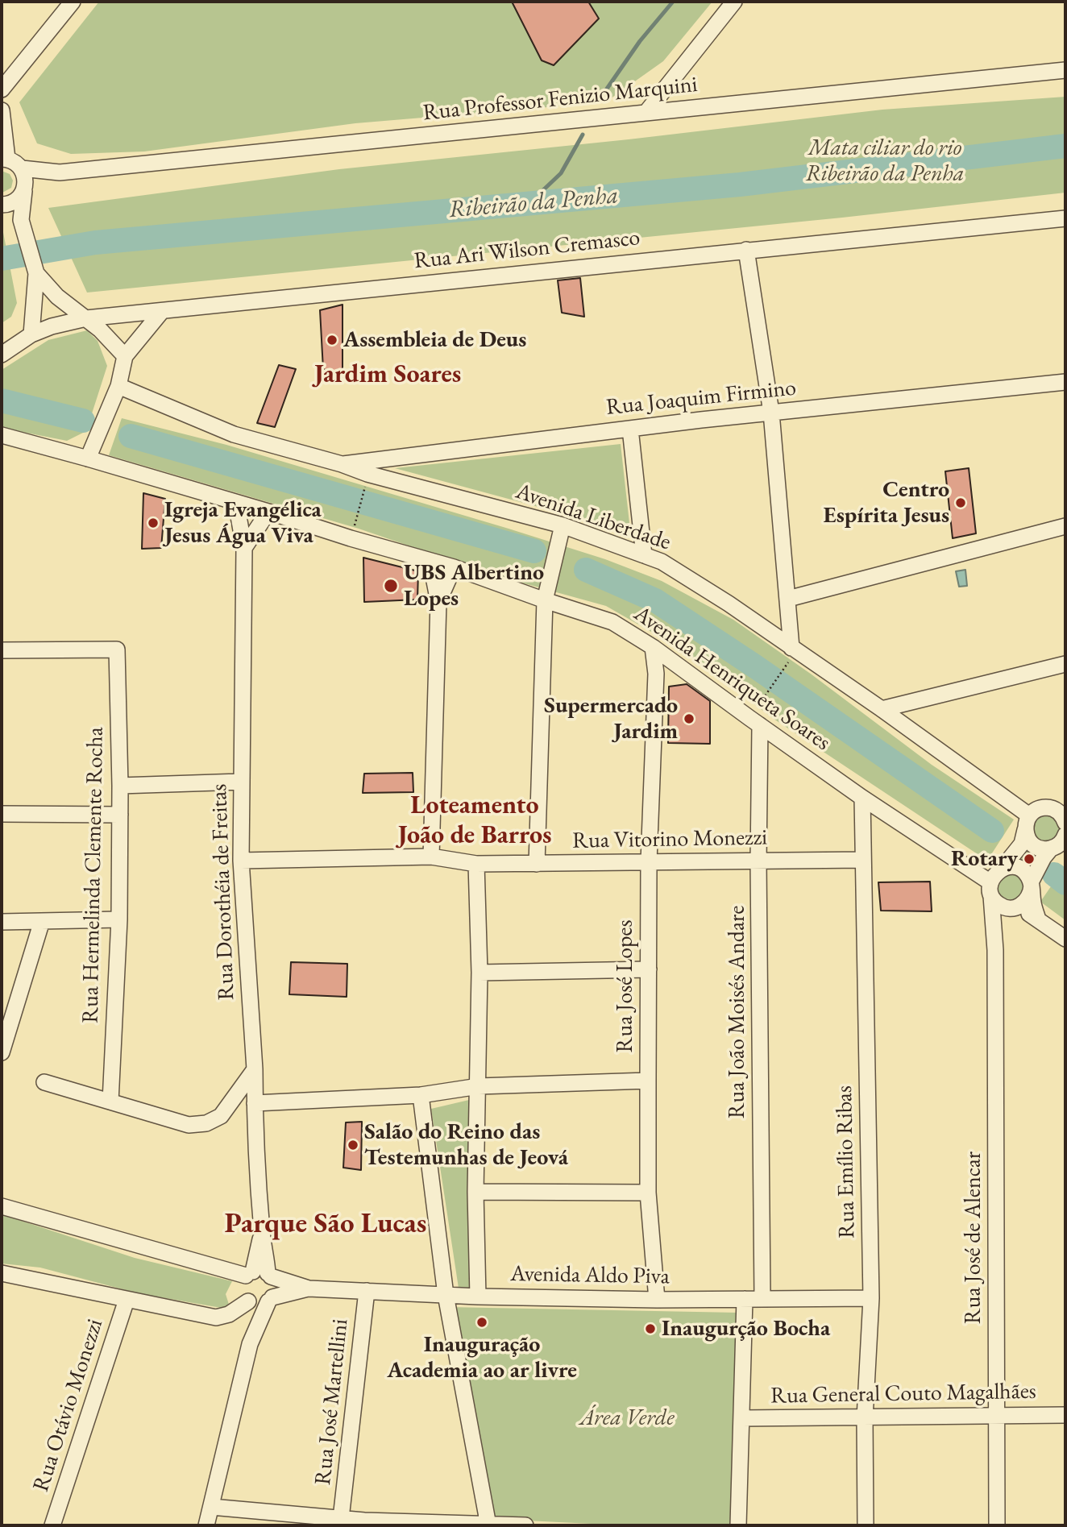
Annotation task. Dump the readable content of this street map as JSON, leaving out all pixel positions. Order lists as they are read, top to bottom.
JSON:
{
  "streets": {
    "street": [
      "Rua Professor Fenizio Marquini",
      "Rua Ari Wilson Cremasco",
      "Rua Joaquim Firmino",
      "Avenida Liberdade",
      "Avenida Henriqueta Soares",
      "Rua Vitorino Monezzi",
      "Rua Hermelinda Clemente Rocha",
      "Rua Dorothéia de Freitas",
      "Rua José Lopes",
      "Rua João Moisés Andare",
      "Rua Emílio Ribas",
      "Rua José de Alencar",
      "Avenida Aldo Piva",
      "Rua General Couto Magalhães",
      "Rua José Martellini",
      "Rua Otávio Monezzi"
    ]
  },
  "crossings": [
    ["Rua Joaquim Firmino", "Avenida Liberdade"],
    ["Avenida Henriqueta Soares", "Rua Dorothéia de Freitas"],
    ["Avenida Henriqueta Soares", "Rua José Lopes"],
    ["Avenida Henriqueta Soares", "Rua João Moisés Andare"],
    ["Avenida Henriqueta Soares", "Rua Emílio Ribas"],
    ["Avenida Henriqueta Soares", "Rua José de Alencar"],
    ["Rua Vitorino Monezzi", "Rua Dorothéia de Freitas"],
    ["Rua Vitorino Monezzi", "Rua José Lopes"],
    ["Rua Vitorino Monezzi", "Rua João Moisés Andare"],
    ["Rua Vitorino Monezzi", "Rua Emílio Ribas"],
    ["Rua Dorothéia de Freitas", "Avenida Aldo Piva"],
    ["Rua José Lopes", "Avenida Aldo Piva"],
    ["Rua João Moisés Andare", "Avenida Aldo Piva"],
    ["Rua Emílio Ribas", "Avenida Aldo Piva"],
    ["Rua Emílio Ribas", "Rua General Couto Magalhães"],
    ["Rua José de Alencar", "Rua General Couto Magalhães"],
    ["Avenida Aldo Piva", "Rua José Martellini"]
  ],
  "districts": ["Jardim Soares", "Loteamento João de Barros", "Parque São Lucas"],
  "water": ["Ribeirão da Penha"],
  "parks": ["Mata ciliar do rio Ribeirão da Penha", "Área Verde"],
  "places": [
    "Assembleia de Deus",
    "Centro Espírita Jesus",
    "Igreja Evangélica Jesus Água Viva",
    "UBS Albertino Lopes",
    "Supermercado Jardim",
    "Rotary",
    "Salão do Reino das Testemunhas de Jeová",
    "Inauguração Academia ao ar livre",
    "Inaugurção Bocha"
  ]
}
